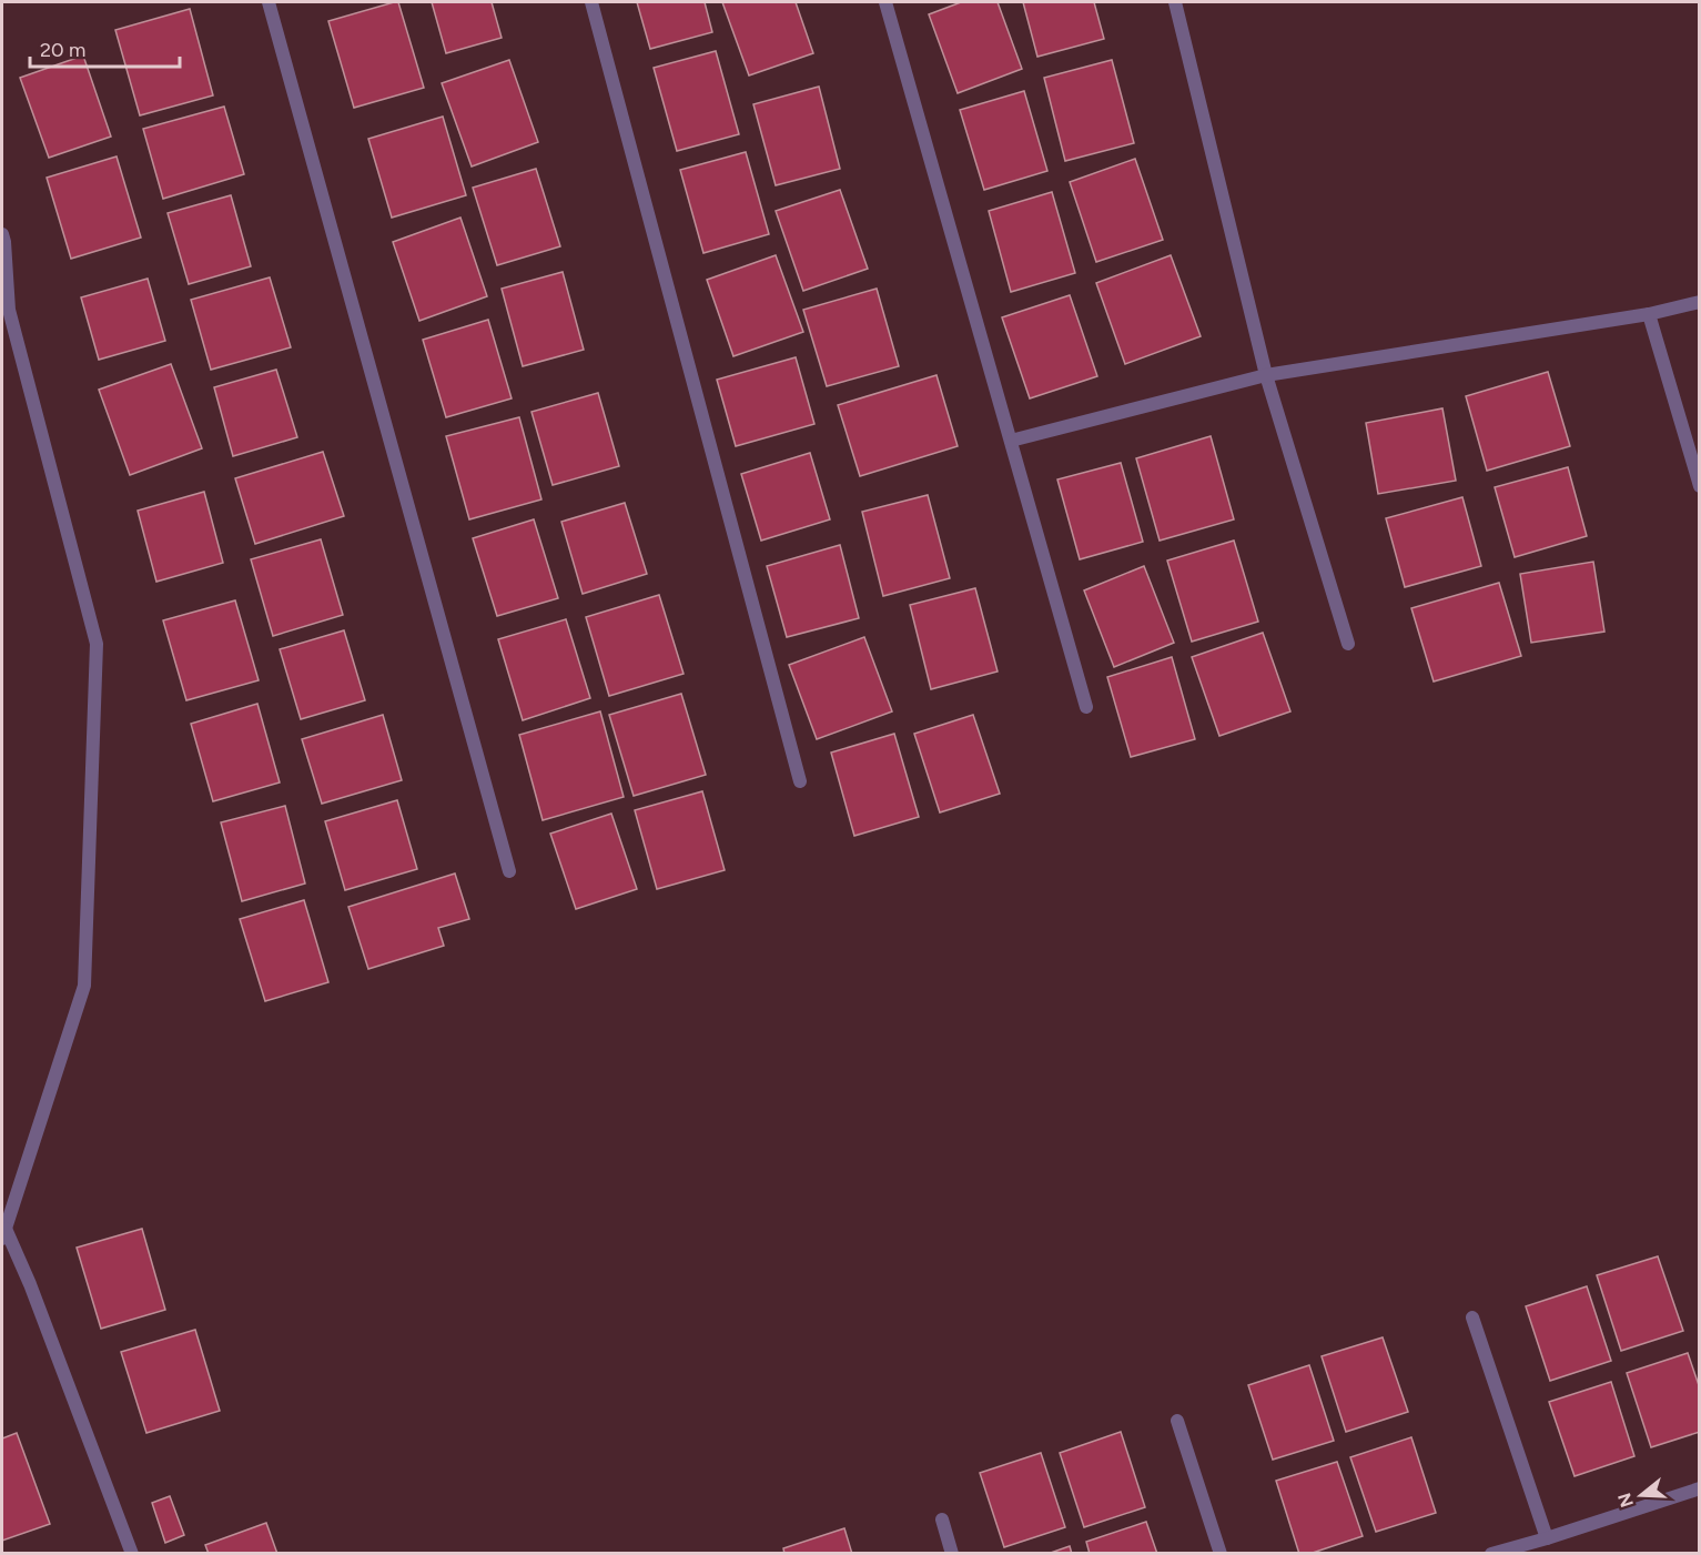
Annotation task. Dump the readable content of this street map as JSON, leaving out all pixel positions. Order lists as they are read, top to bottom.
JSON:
{
  "scale_bar": "20 m",
  "north": "left"
}
